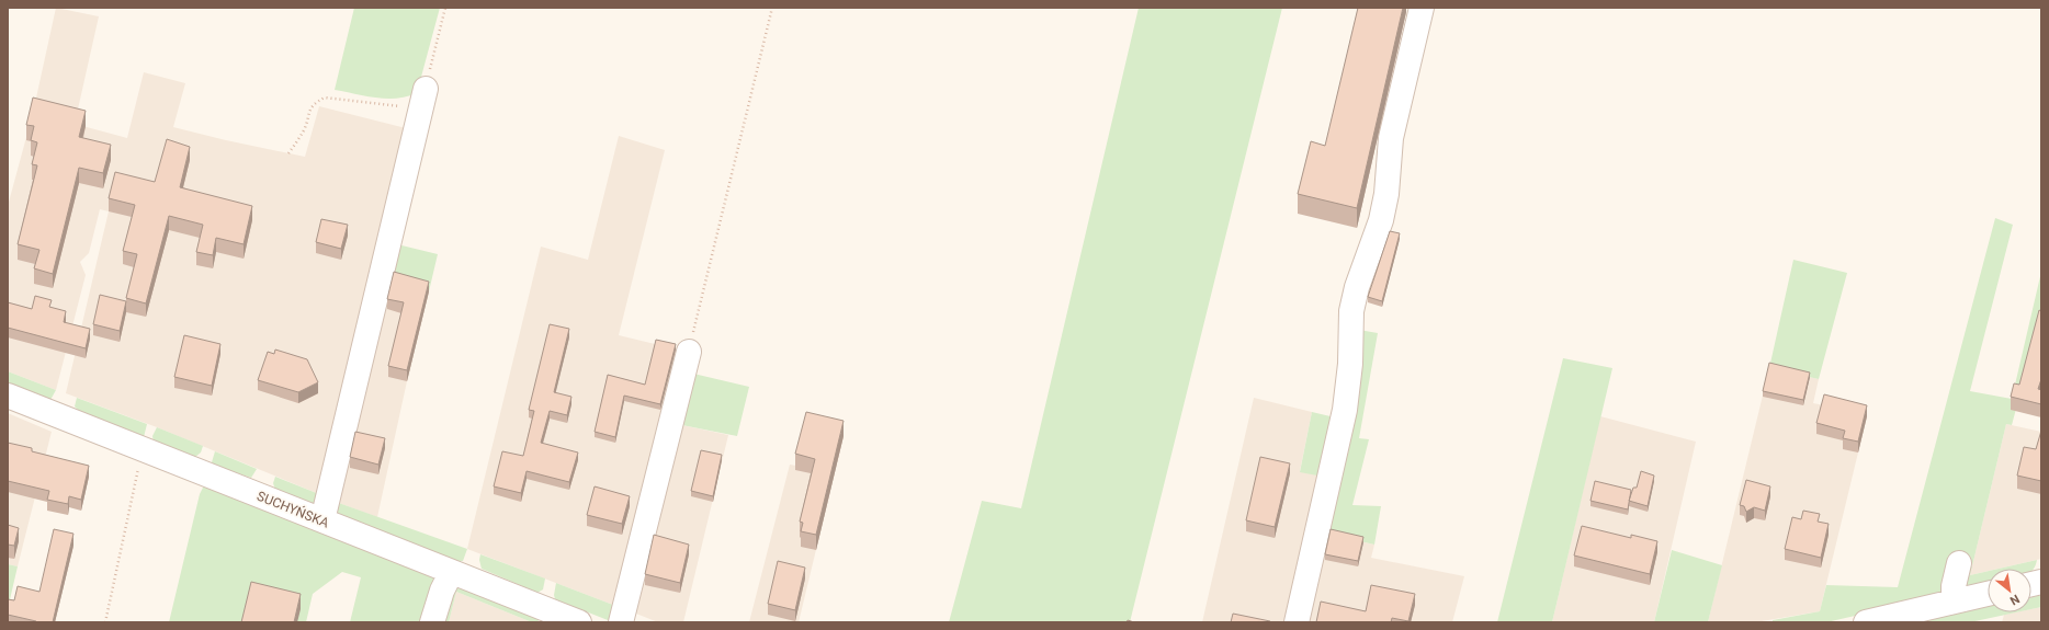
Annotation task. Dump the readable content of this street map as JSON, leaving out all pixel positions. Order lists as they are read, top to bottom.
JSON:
{
  "streets": {
    "street": ["SUCHYŃSKA"]
  },
  "north": "bottom right"
}
